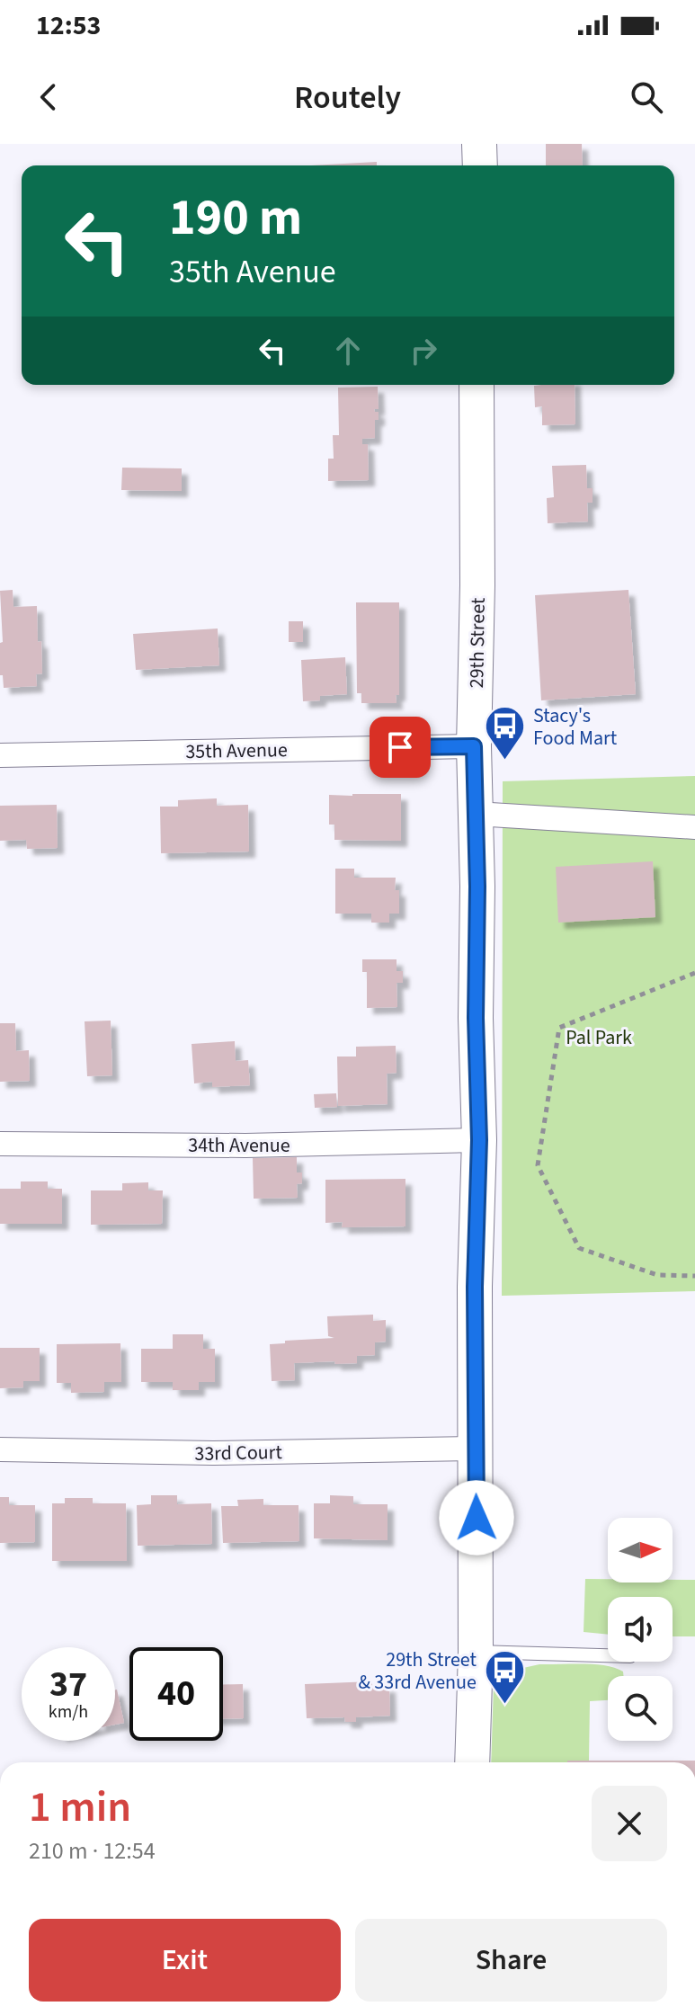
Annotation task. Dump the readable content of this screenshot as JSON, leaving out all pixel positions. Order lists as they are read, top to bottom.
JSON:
{
  "streets": {
    "street": [
      "29th Street",
      "35th Avenue",
      "34th Avenue",
      "33rd Court"
    ]
  },
  "crossings": [
    ["29th Street", "35th Avenue"],
    ["29th Street", "34th Avenue"],
    ["29th Street", "33rd Court"]
  ],
  "parks": ["Pal Park"],
  "places": {
    "bus stop": ["Stacy's Food Mart", "29th Street & 33rd Avenue"]
  },
  "north": "right",
  "page": {
    "status": "12:53",
    "header": "Routely",
    "turn": ["190 m", "35th Avenue"],
    "speed": "37 km/h",
    "limit": "40",
    "heading": ["1 min", "210 m · 12:54"],
    "buttons": ["Exit", "Share"]
  }
}
